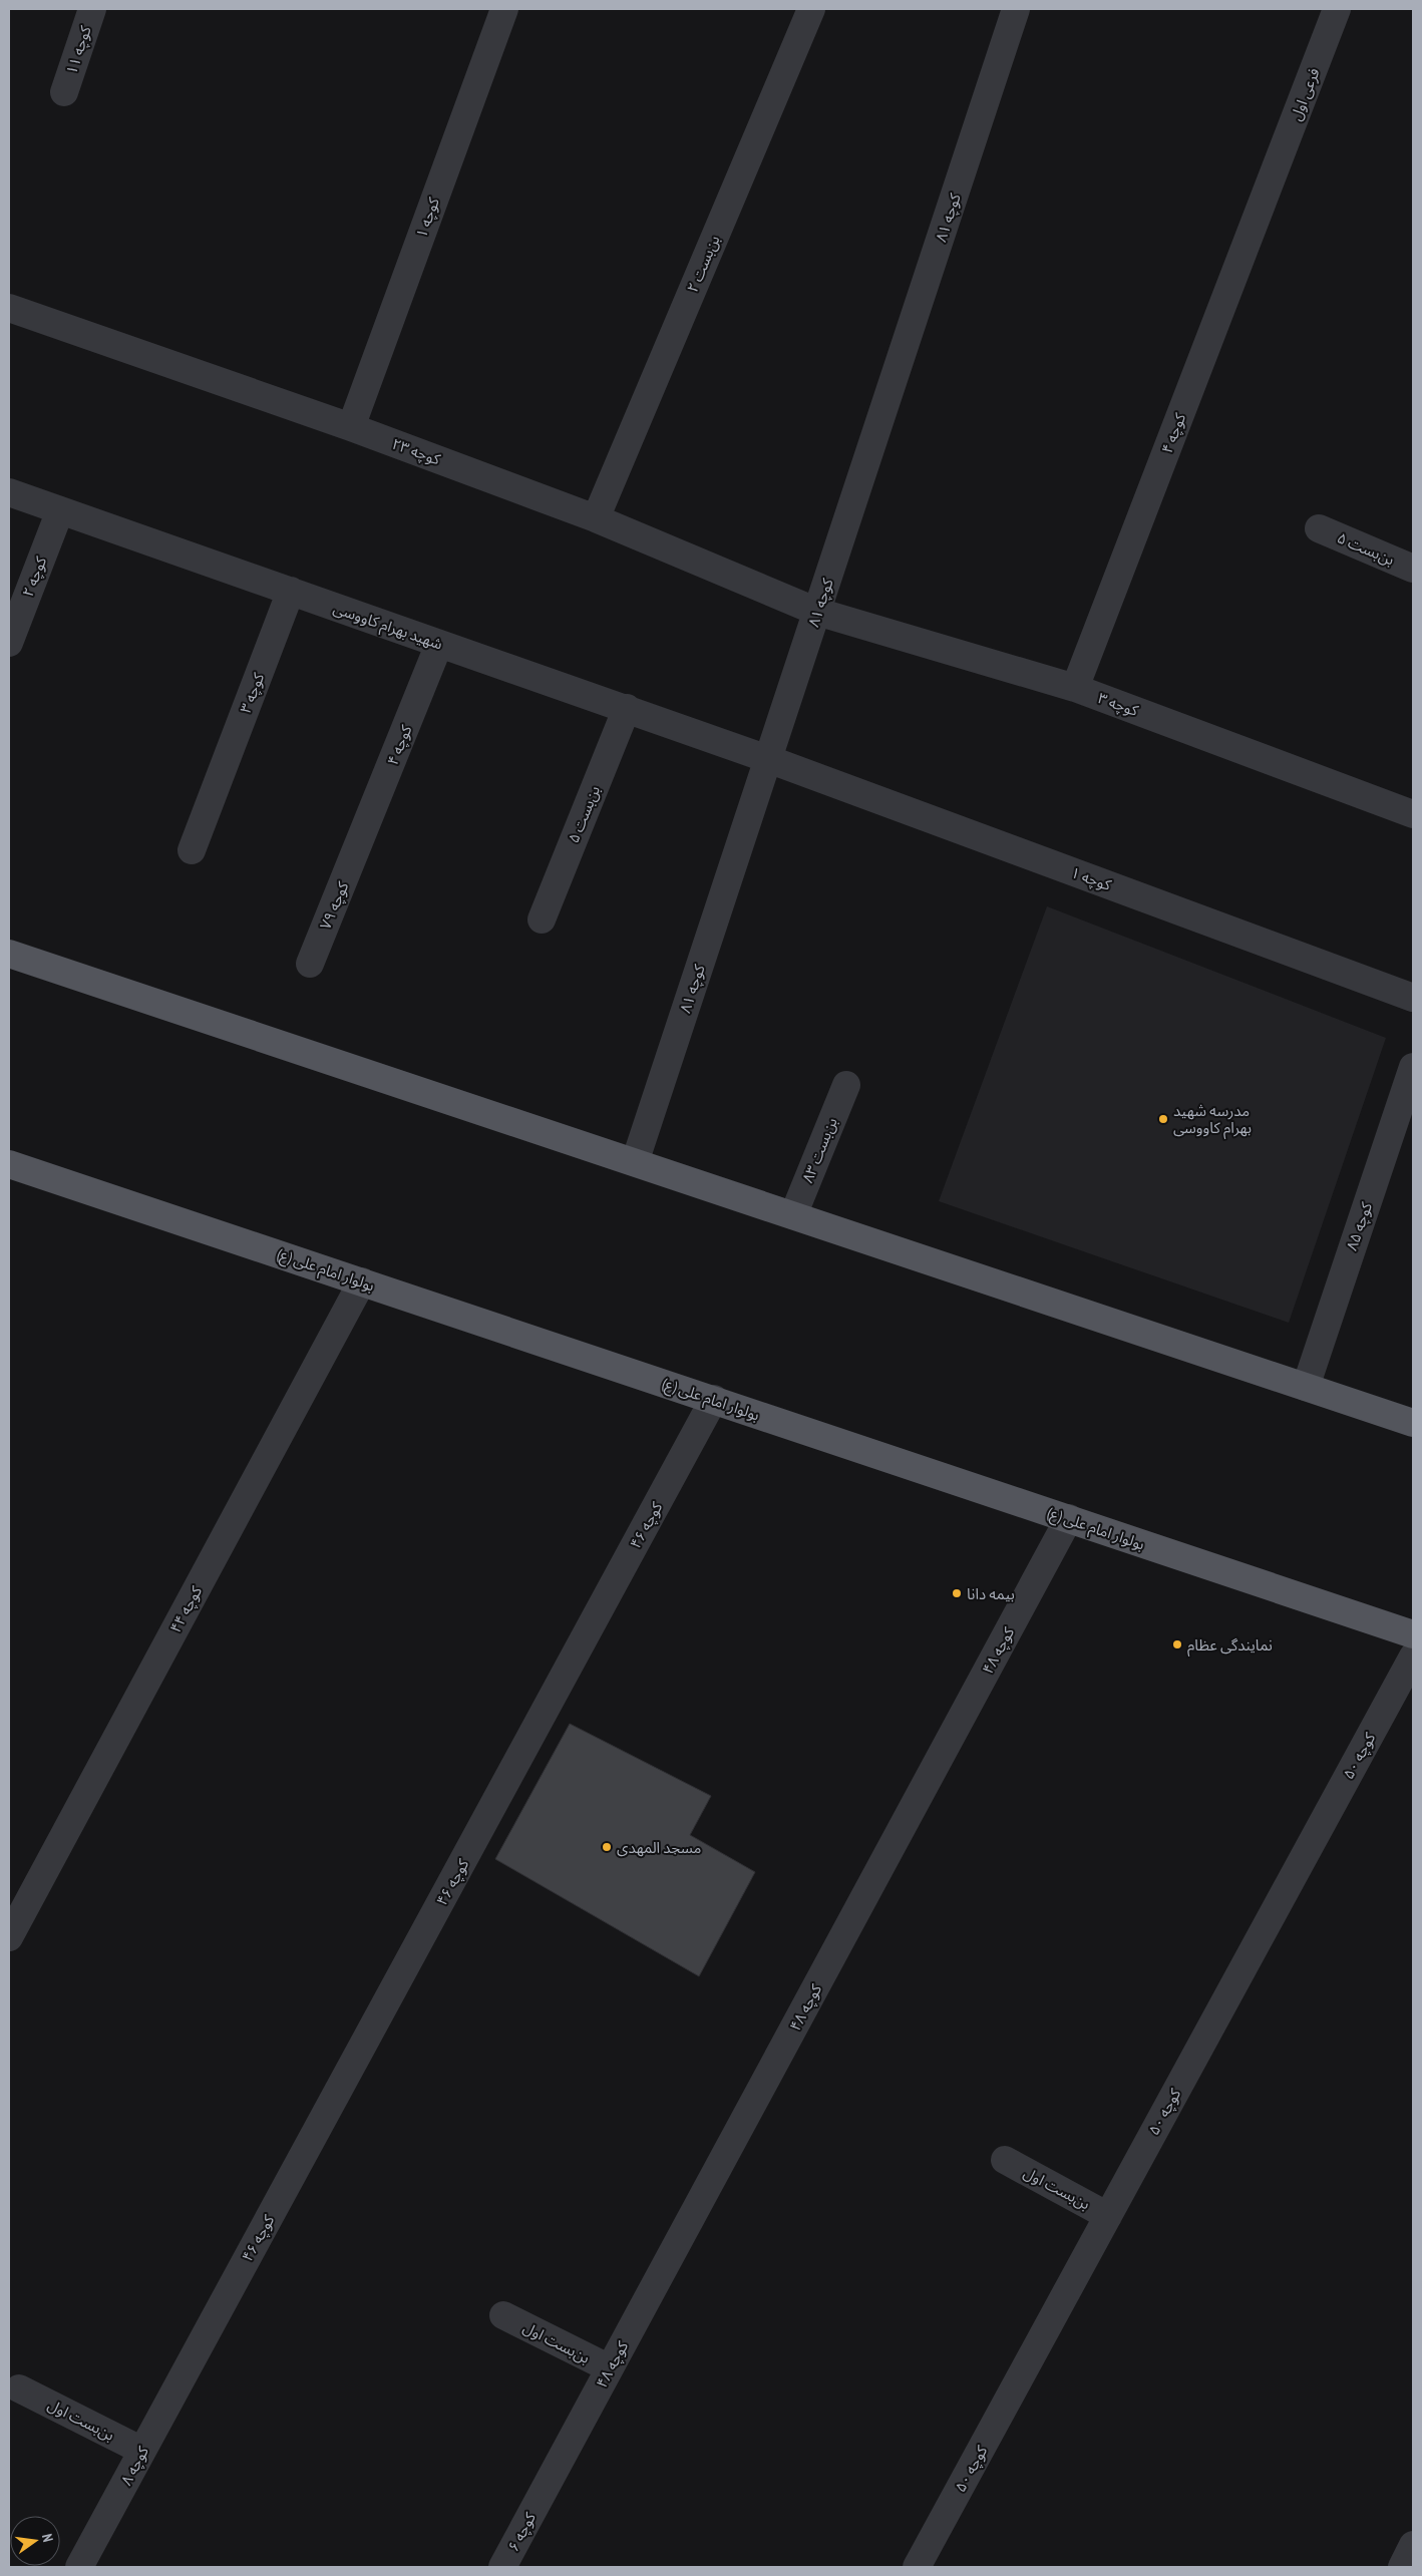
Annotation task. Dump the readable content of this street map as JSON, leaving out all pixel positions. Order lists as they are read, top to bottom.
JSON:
{
  "streets": {
    "main road": ["بولوار امام علی (ع)"],
    "street": [
      "کوچه ۱۱",
      "فرعی اول",
      "کوچه ۱",
      "کوچه ۸۱",
      "بن‌بست ۲",
      "کوچه ۴",
      "کوچه ۲۳",
      "بن‌بست ۵",
      "کوچه ۲",
      "شهید بهرام کاووسی",
      "کوچه ۳",
      "کوچه ۷۹",
      "بن‌بست ۸۳",
      "کوچه ۸۵",
      "کوچه ۴۶",
      "کوچه ۴۴",
      "کوچه ۴۸",
      "کوچه ۵۰",
      "بن‌بست اول",
      "کوچه ۸",
      "کوچه ۶"
    ]
  },
  "crossings": [
    ["فرعی اول", "کوچه ۴"],
    ["کوچه ۱", "کوچه ۸۱"],
    ["کوچه ۱", "کوچه ۲۳"],
    ["کوچه ۱", "شهید بهرام کاووسی"],
    ["کوچه ۸۱", "کوچه ۲۳"],
    ["کوچه ۸۱", "شهید بهرام کاووسی"],
    ["کوچه ۸۱", "کوچه ۳"],
    ["بن‌بست ۲", "کوچه ۲۳"],
    ["کوچه ۴", "شهید بهرام کاووسی"],
    ["کوچه ۴", "کوچه ۳"],
    ["کوچه ۴", "کوچه ۷۹"],
    ["کوچه ۲۳", "کوچه ۳"],
    ["بن‌بست ۵", "شهید بهرام کاووسی"],
    ["کوچه ۲", "شهید بهرام کاووسی"],
    ["شهید بهرام کاووسی", "کوچه ۳"],
    ["بولوار امام علی (ع)", "کوچه ۴۶"],
    ["بولوار امام علی (ع)", "کوچه ۴۴"],
    ["بولوار امام علی (ع)", "کوچه ۴۸"],
    ["کوچه ۴۶", "کوچه ۸"],
    ["کوچه ۴۸", "بن‌بست اول"],
    ["کوچه ۴۸", "کوچه ۶"],
    ["کوچه ۵۰", "بن‌بست اول"],
    ["بن‌بست اول", "کوچه ۸"]
  ],
  "places": [
    "مدرسه شهید بهرام کاووسی",
    "بیمه دانا",
    "نمایندگی عظام",
    "مسجد المهدی"
  ],
  "north": "right"
}
